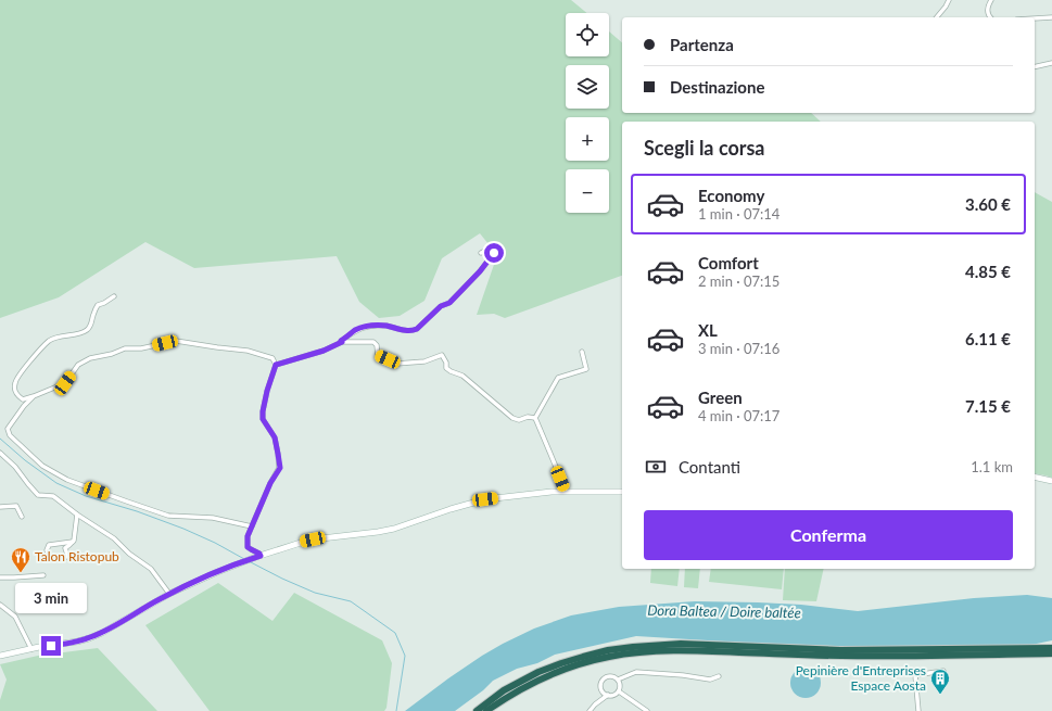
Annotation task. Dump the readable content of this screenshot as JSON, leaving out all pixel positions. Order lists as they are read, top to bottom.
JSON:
{
  "water": ["Dora Baltea / Doire baltée"],
  "places": {
    "restaurant": ["Talon Ristopub"],
    "building": ["Pepinière d'Entreprises Espace Aosta"]
  },
  "page": {
    "map_buttons": ["+", "−"],
    "banner": ["Partenza", "Destinazione"],
    "heading": "Scegli la corsa",
    "list": [
      {
        "name": "Economy",
        "note": "1 min · 07:14",
        "value": "3.60 €"
      },
      {
        "name": "Comfort",
        "note": "2 min · 07:15",
        "value": "4.85 €"
      },
      {
        "name": "XL",
        "note": "3 min · 07:16",
        "value": "6.11 €"
      },
      {
        "name": "Green",
        "note": "4 min · 07:17",
        "value": "7.15 €"
      }
    ],
    "pay": ["Contanti", "1.1 km"],
    "buttons": "Conferma",
    "bubble": "3 min"
  }
}
